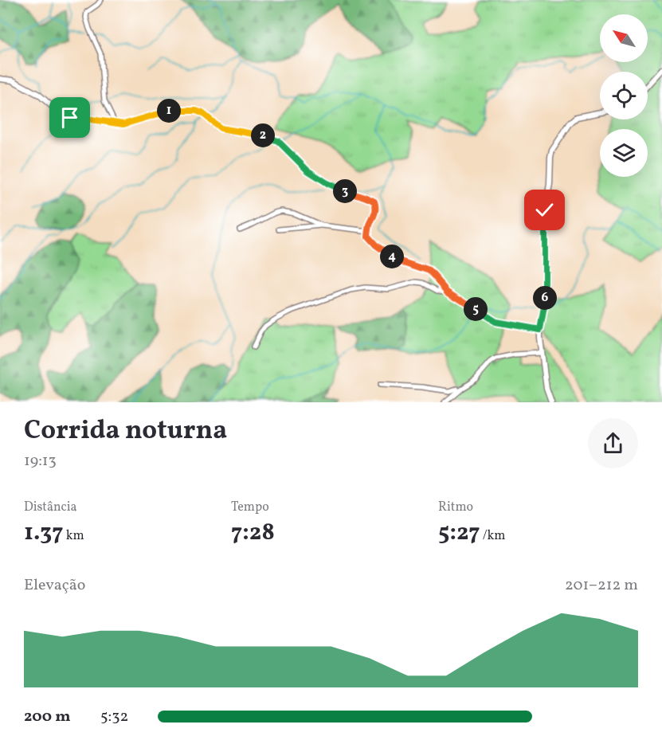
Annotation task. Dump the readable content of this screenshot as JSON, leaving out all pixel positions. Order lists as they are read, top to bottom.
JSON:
{
  "north": "top left",
  "page": {
    "pins": [
      "1",
      "2",
      "3",
      "4",
      "6",
      "5"
    ],
    "heading": ["Corrida noturna", "19:13"],
    "stats": [
      ["Distância", "1.37 km"],
      ["Tempo", "7:28"],
      ["Ritmo", "5:27 /km"]
    ],
    "chart": ["Elevação", "201–212 m"],
    "list": [
      {
        "name": "200 m",
        "note": "5:32"
      }
    ]
  }
}
